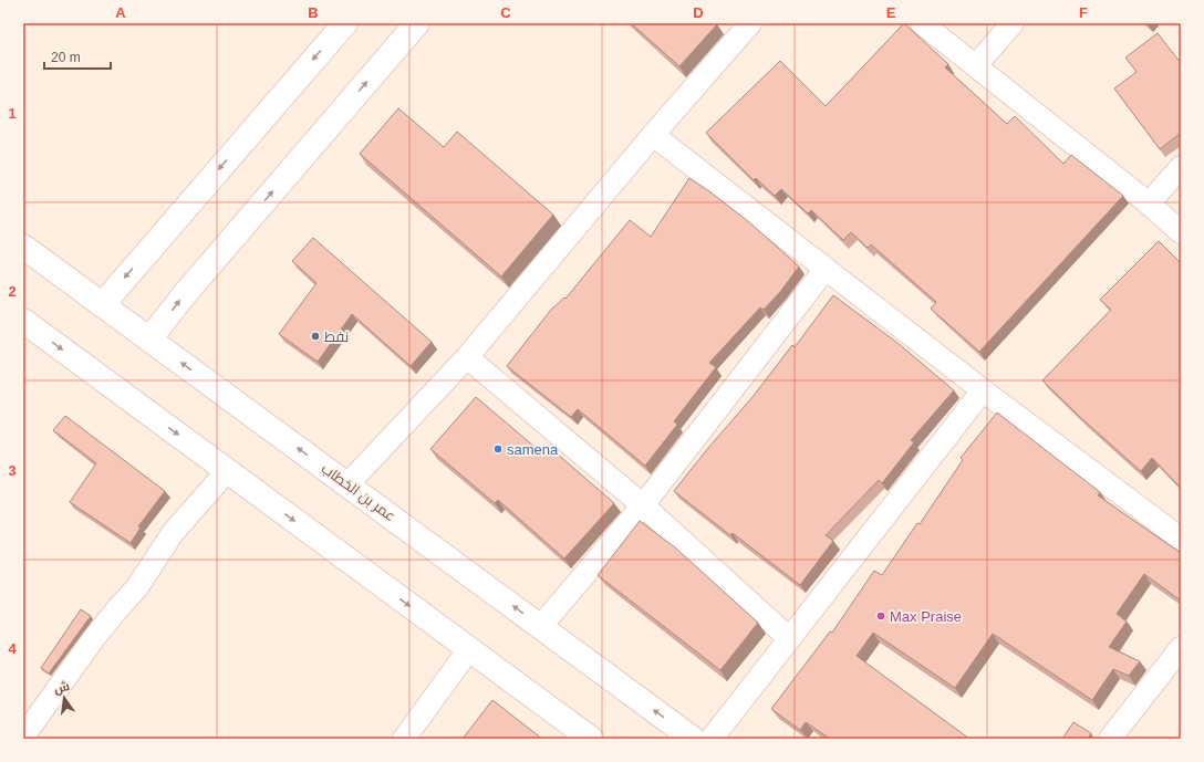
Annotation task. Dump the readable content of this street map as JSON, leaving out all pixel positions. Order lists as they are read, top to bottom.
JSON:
{
  "streets": {
    "street": ["عمر بن الخطاب"]
  },
  "places": ["نفط", "samena", "Max Praise"],
  "scale_bar": "20 m",
  "north": "top",
  "grid": {
    "columns": [
      "A",
      "B",
      "C",
      "D",
      "E",
      "F"
    ],
    "rows": [
      "1",
      "2",
      "3",
      "4"
    ]
  }
}
